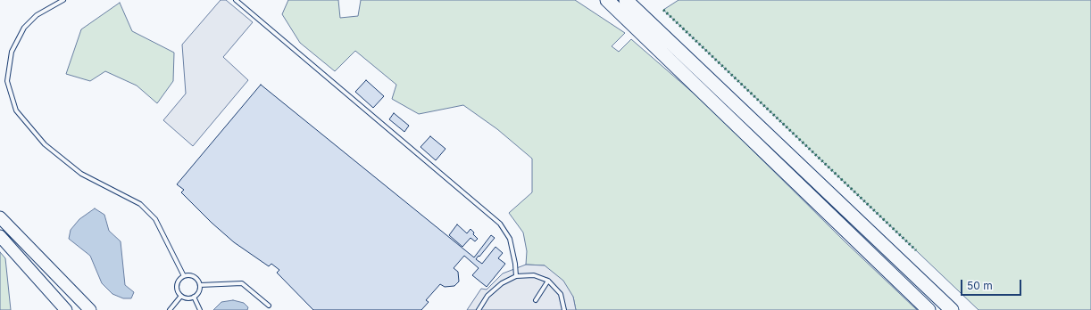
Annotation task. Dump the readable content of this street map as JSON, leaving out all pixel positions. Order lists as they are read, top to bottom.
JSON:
{
  "scale_bar": "50 m"
}
